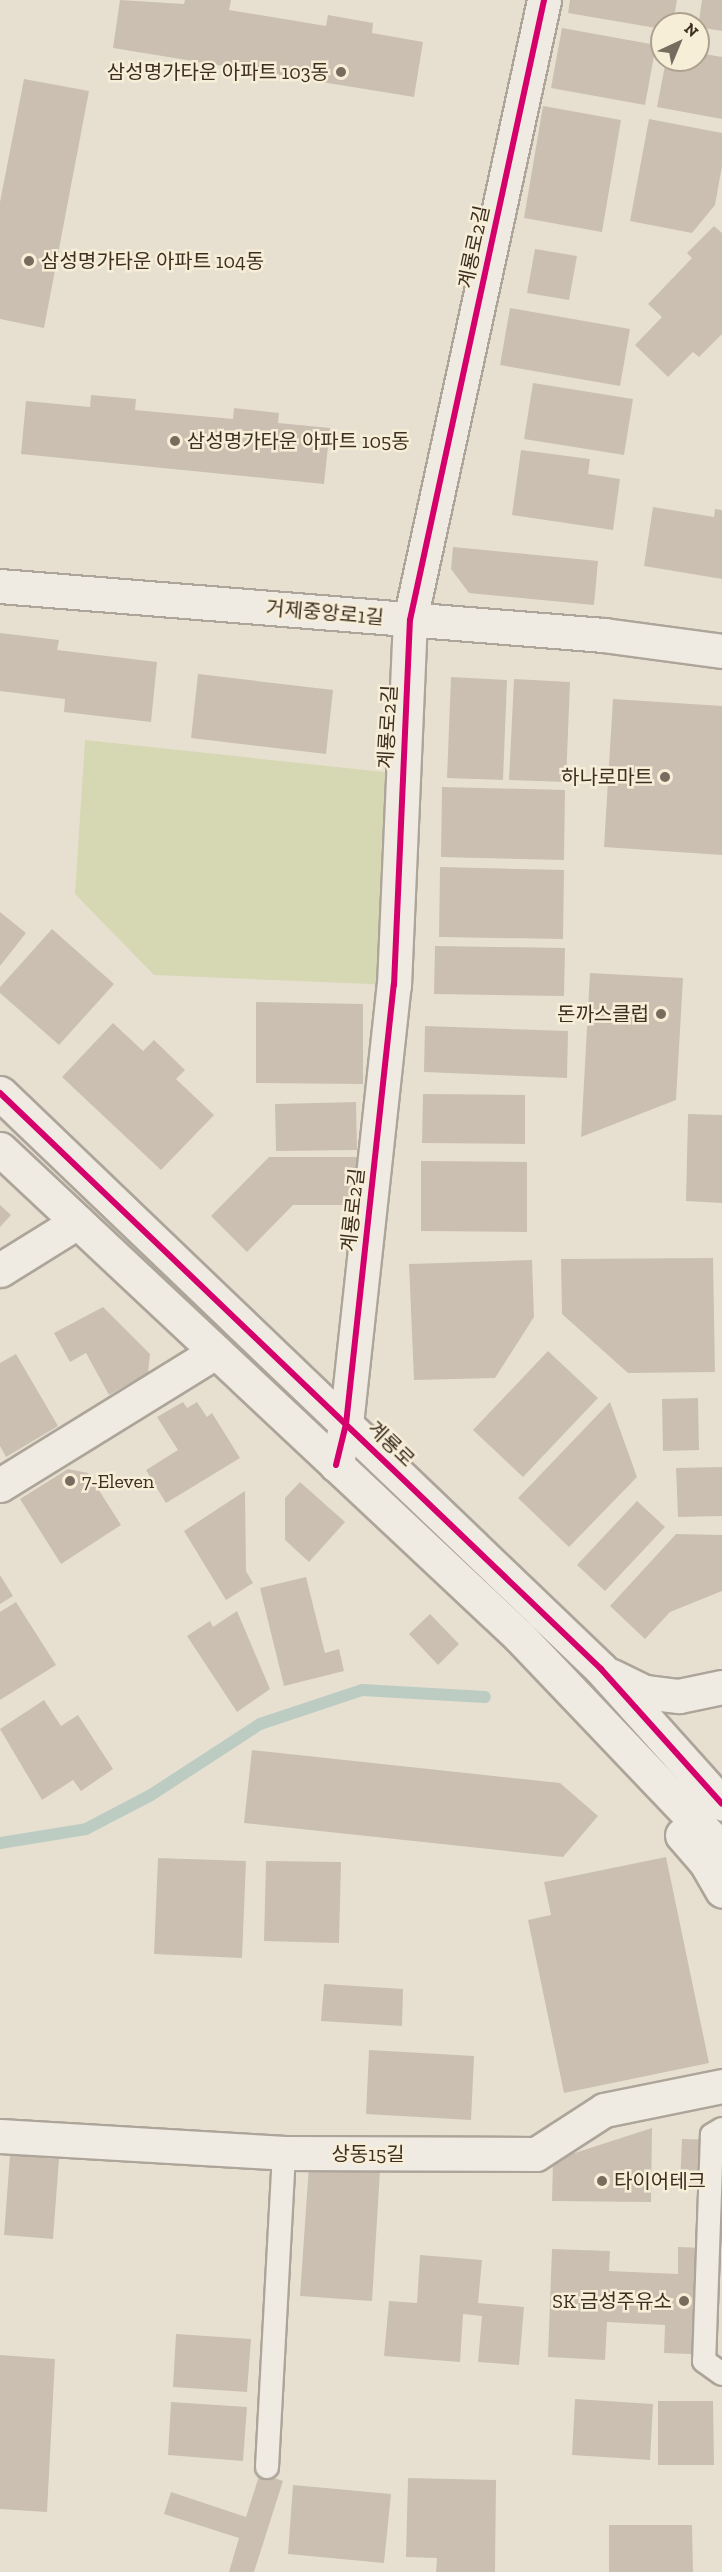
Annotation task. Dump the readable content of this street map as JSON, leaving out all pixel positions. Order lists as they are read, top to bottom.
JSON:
{
  "streets": {
    "street": [
      "계룡로2길",
      "거제중앙로1길",
      "계룡로",
      "상동15길"
    ]
  },
  "crossings": [
    ["계룡로2길", "거제중앙로1길"],
    ["계룡로2길", "계룡로"]
  ],
  "places": [
    "삼성명가타운 아파트 103동",
    "삼성명가타운 아파트 104동",
    "삼성명가타운 아파트 105동",
    "하나로마트",
    "돈까스클럽",
    "7-Eleven",
    "타이어테크",
    "SK 금성주유소"
  ],
  "north": "top right"
}
